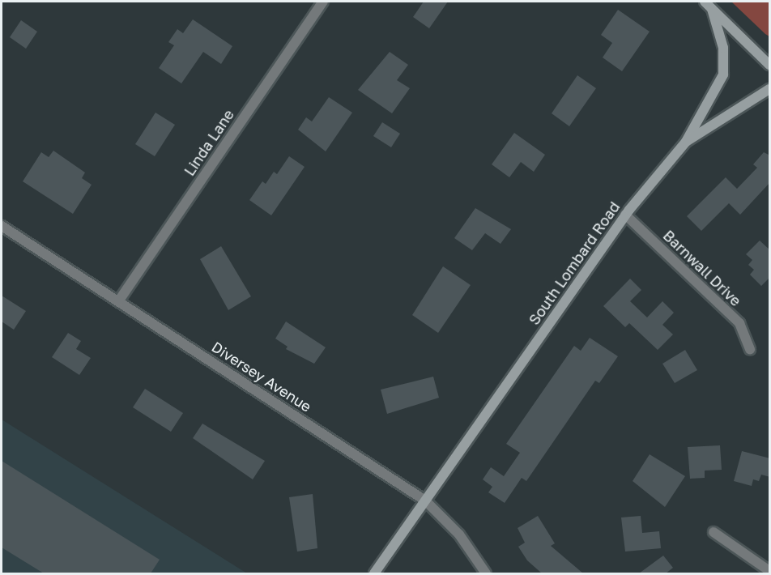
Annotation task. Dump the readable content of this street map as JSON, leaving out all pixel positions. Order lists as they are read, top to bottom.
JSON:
{
  "streets": {
    "street": [
      "Linda Lane",
      "South Lombard Road",
      "Barnwall Drive",
      "Diversey Avenue"
    ]
  },
  "crossings": [
    ["Linda Lane", "Diversey Avenue"],
    ["South Lombard Road", "Barnwall Drive"],
    ["South Lombard Road", "Diversey Avenue"]
  ]
}
